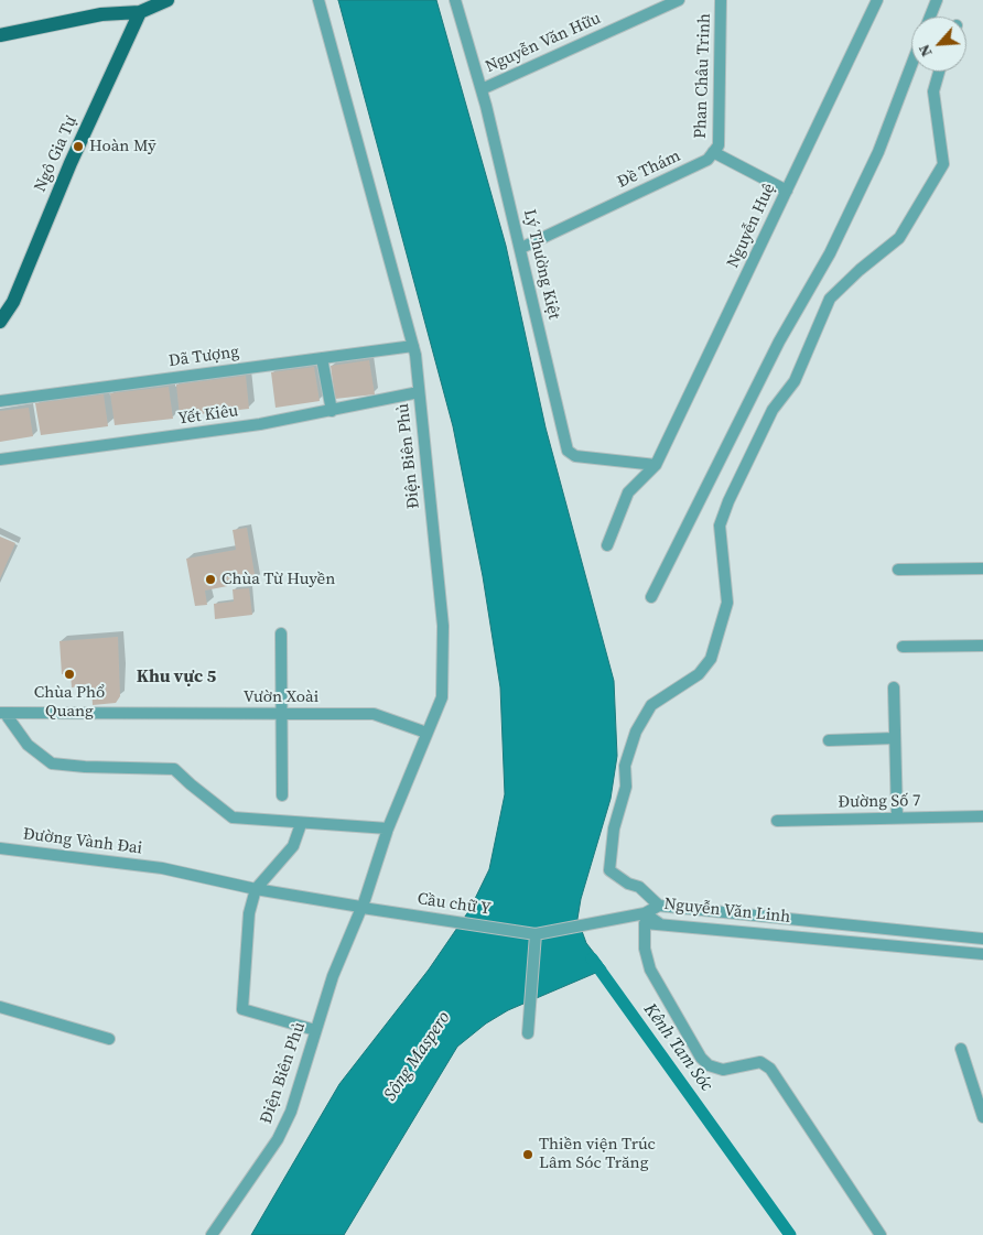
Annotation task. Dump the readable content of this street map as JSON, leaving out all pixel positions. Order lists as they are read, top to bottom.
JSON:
{
  "streets": {
    "main road": ["Ngô Gia Tự"],
    "street": [
      "Nguyễn Văn Hữu",
      "Phan Châu Trinh",
      "Đề Thám",
      "Nguyễn Huệ",
      "Lý Thường Kiệt",
      "Dã Tượng",
      "Yết Kiêu",
      "Điện Biên Phủ",
      "Vườn Xoài",
      "Đường Số 7",
      "Đường Vành Đai",
      "Cầu chữ Y",
      "Nguyễn Văn Linh"
    ]
  },
  "crossings": [
    ["Nguyễn Văn Hữu", "Lý Thường Kiệt"],
    ["Phan Châu Trinh", "Đề Thám"],
    ["Đề Thám", "Lý Thường Kiệt"],
    ["Nguyễn Huệ", "Lý Thường Kiệt"],
    ["Dã Tượng", "Điện Biên Phủ"],
    ["Yết Kiêu", "Điện Biên Phủ"],
    ["Điện Biên Phủ", "Vườn Xoài"],
    ["Điện Biên Phủ", "Cầu chữ Y"],
    ["Đường Vành Đai", "Cầu chữ Y"],
    ["Cầu chữ Y", "Nguyễn Văn Linh"]
  ],
  "districts": ["Khu vực 5"],
  "water": ["Kênh Tam Sóc", "Sông Maspero"],
  "places": [
    "Hoàn Mỹ",
    "Chùa Từ Huyền",
    "Chùa Phổ Quang",
    "Thiền viện Trúc Lâm Sóc Trăng"
  ],
  "north": "bottom left"
}
